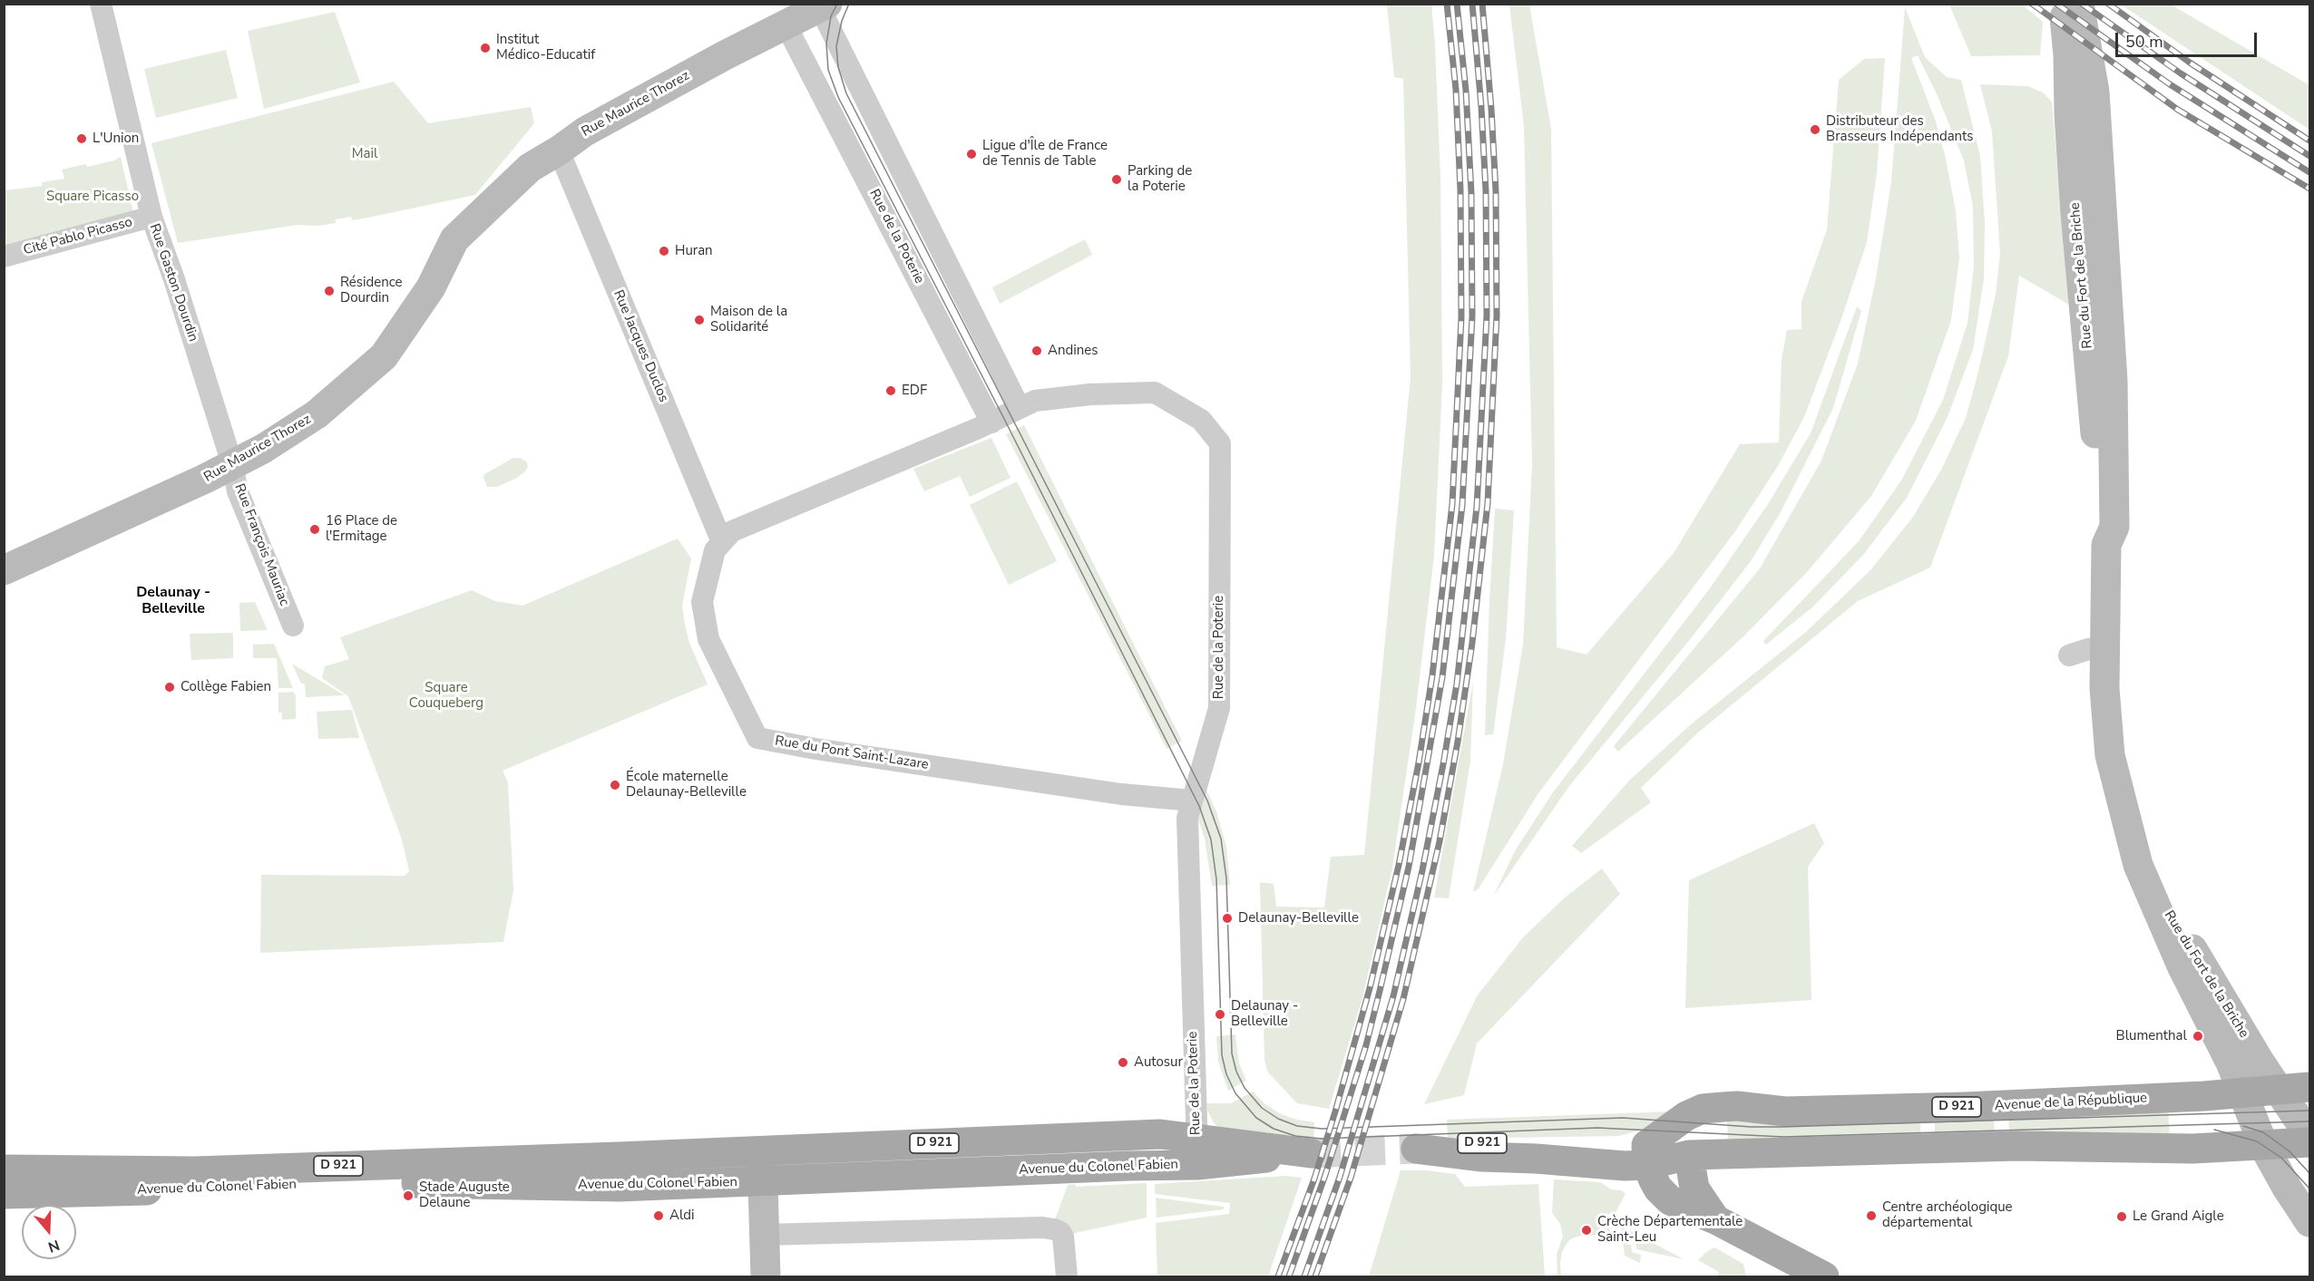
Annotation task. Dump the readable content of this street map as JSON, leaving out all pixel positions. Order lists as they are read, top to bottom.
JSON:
{
  "streets": {
    "main road": [
      "Rue Maurice Thorez",
      "Rue du Fort de la Briche",
      "Avenue de la République",
      "D 921",
      "Avenue du Colonel Fabien"
    ],
    "street": [
      "Cité Pablo Picasso",
      "Rue de la Poterie",
      "Rue Gaston Dourdin",
      "Rue Jacques Duclos",
      "Rue François Mauriac",
      "Rue du Pont Saint-Lazare"
    ]
  },
  "crossings": [
    ["Rue Maurice Thorez", "Rue de la Poterie"],
    ["Rue Maurice Thorez", "Rue Gaston Dourdin"],
    ["Rue Maurice Thorez", "Rue Jacques Duclos"],
    ["Rue Maurice Thorez", "Rue François Mauriac"],
    ["Cité Pablo Picasso", "Rue Gaston Dourdin"],
    ["Rue de la Poterie", "Rue du Pont Saint-Lazare"],
    ["Rue de la Poterie", "Avenue du Colonel Fabien"],
    ["Rue du Fort de la Briche", "Avenue de la République"],
    ["Rue Gaston Dourdin", "Rue François Mauriac"],
    ["Rue Jacques Duclos", "Rue du Pont Saint-Lazare"]
  ],
  "districts": ["Delaunay - Belleville"],
  "parks": ["Mail", "Square Picasso", "Square Couqueberg"],
  "places": [
    "Institut Médico-Educatif",
    "Distributeur des Brasseurs Indépendants",
    "L'Union",
    "Ligue d'Île de France de Tennis de Table",
    "Parking de la Poterie",
    "Huran",
    "Résidence Dourdin",
    "Maison de la Solidarité",
    "Andines",
    "EDF",
    "16 Place de l'Ermitage",
    "Collège Fabien",
    "École maternelle Delaunay-Belleville",
    "Delaunay-Belleville",
    "Delaunay - Belleville",
    "Blumenthal",
    "Autosur",
    "Stade Auguste Delaune",
    "Aldi",
    "Centre archéologique départemental",
    "Le Grand Aigle",
    "Crèche Départementale Saint-Leu"
  ],
  "scale_bar": "50 m",
  "north": "bottom"
}
